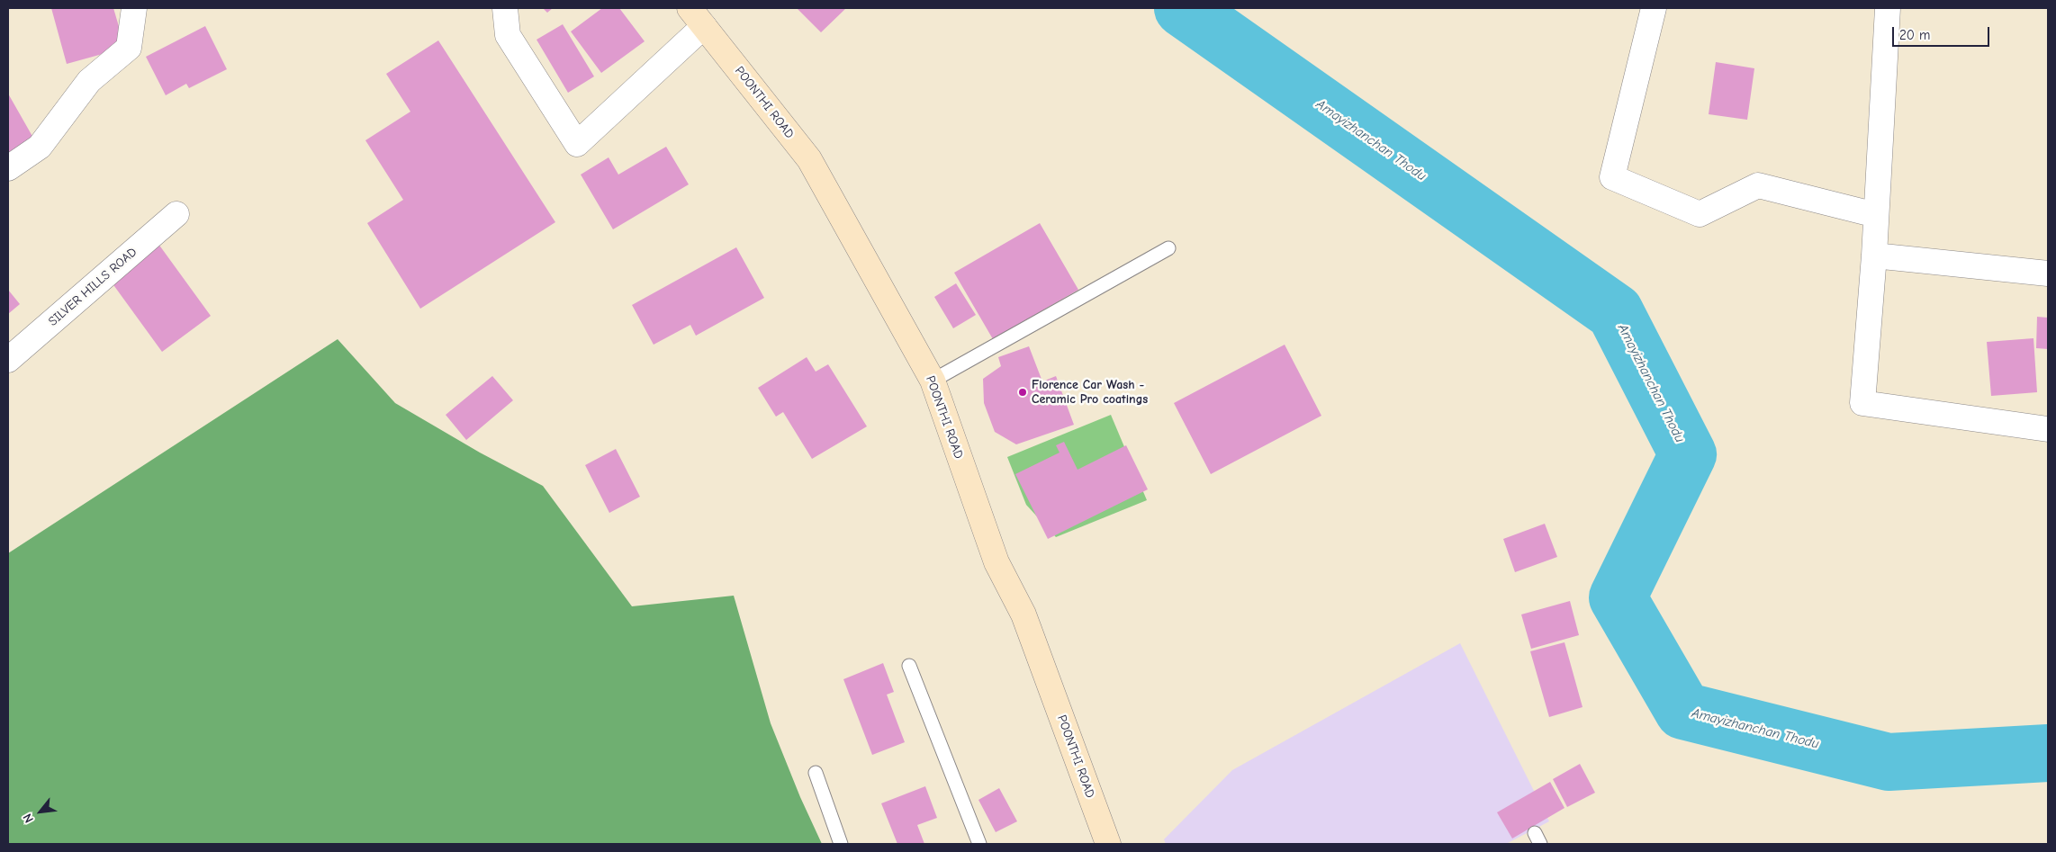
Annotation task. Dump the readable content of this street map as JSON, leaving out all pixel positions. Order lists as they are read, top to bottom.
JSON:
{
  "streets": {
    "main road": ["POONTHI ROAD"],
    "street": ["SILVER HILLS ROAD"]
  },
  "water": ["Amayizhanchan Thodu"],
  "places": ["Florence Car Wash - Ceramic Pro coatings"],
  "scale_bar": "20 m",
  "north": "bottom left"
}
